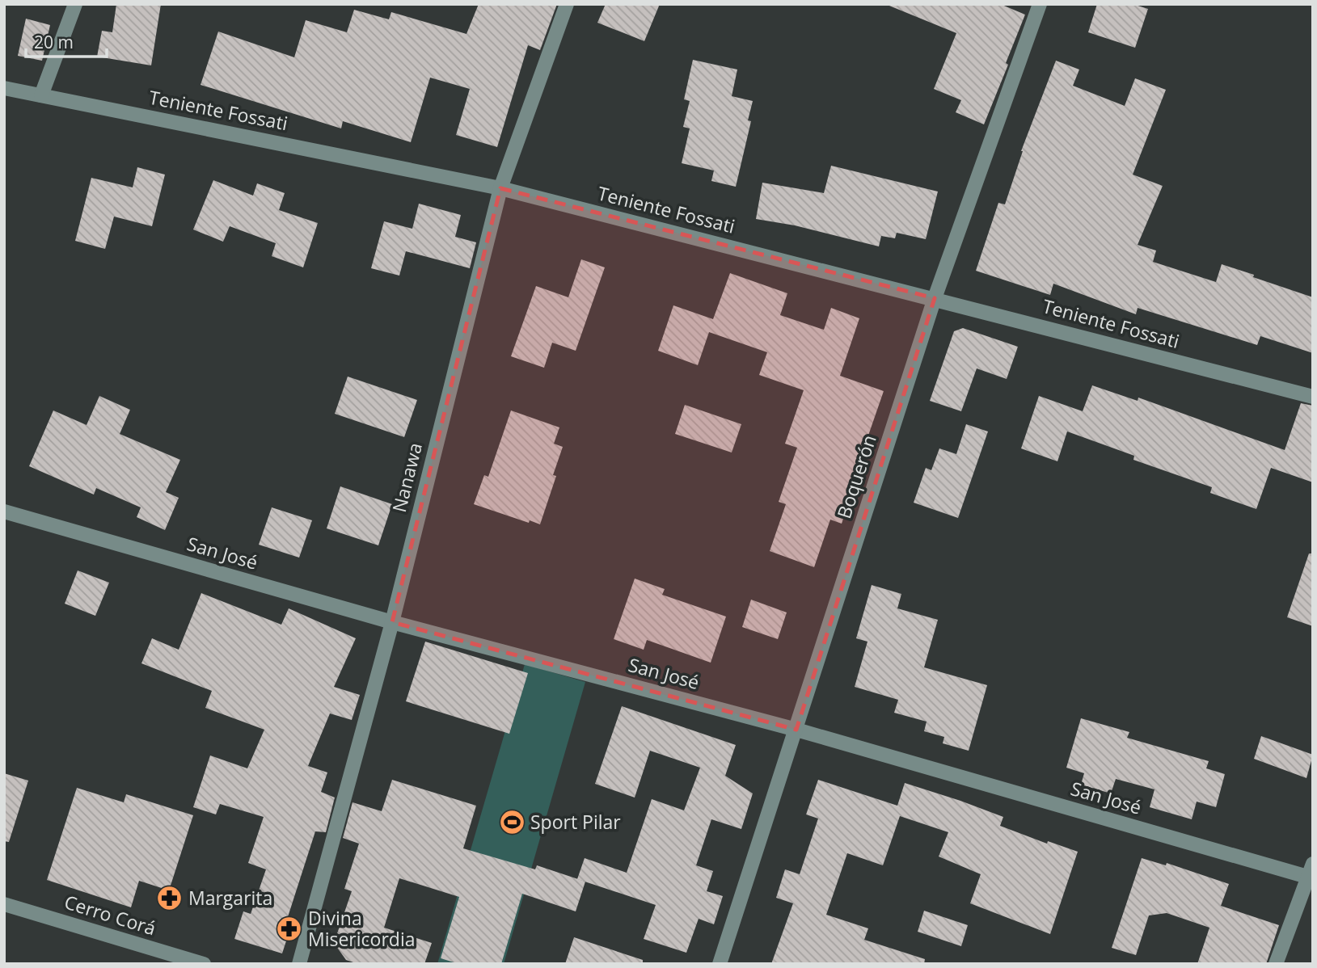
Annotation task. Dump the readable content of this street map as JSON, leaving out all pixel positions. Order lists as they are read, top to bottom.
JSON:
{
  "streets": {
    "street": [
      "Teniente Fossati",
      "Boquerón",
      "Nanawa",
      "San José",
      "Cerro Corá"
    ]
  },
  "crossings": [
    ["Teniente Fossati", "Boquerón"],
    ["Teniente Fossati", "Nanawa"],
    ["Boquerón", "San José"],
    ["Nanawa", "San José"]
  ],
  "places": {
    "sports": ["Sport Pilar"],
    "pharmacy": ["Margarita", "Divina Misericordia"]
  },
  "scale_bar": "20 m"
}
